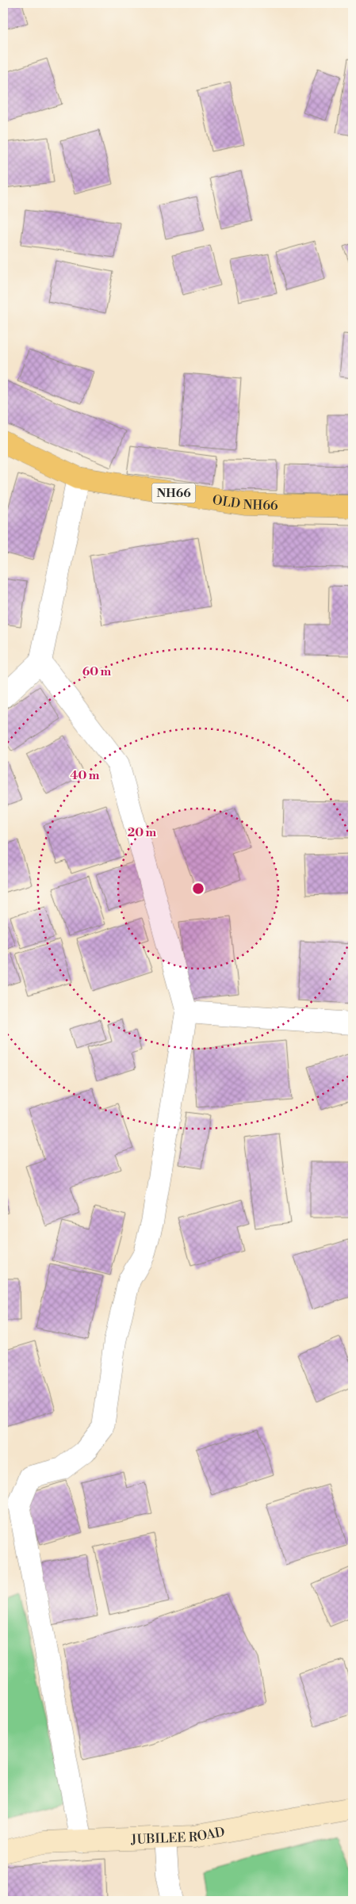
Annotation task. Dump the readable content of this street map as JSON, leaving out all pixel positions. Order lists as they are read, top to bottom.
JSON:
{
  "streets": {
    "main road": ["NH66", "OLD NH66"],
    "street": ["JUBILEE ROAD"]
  },
  "rings": ["60 m", "40 m", "20 m"]
}
